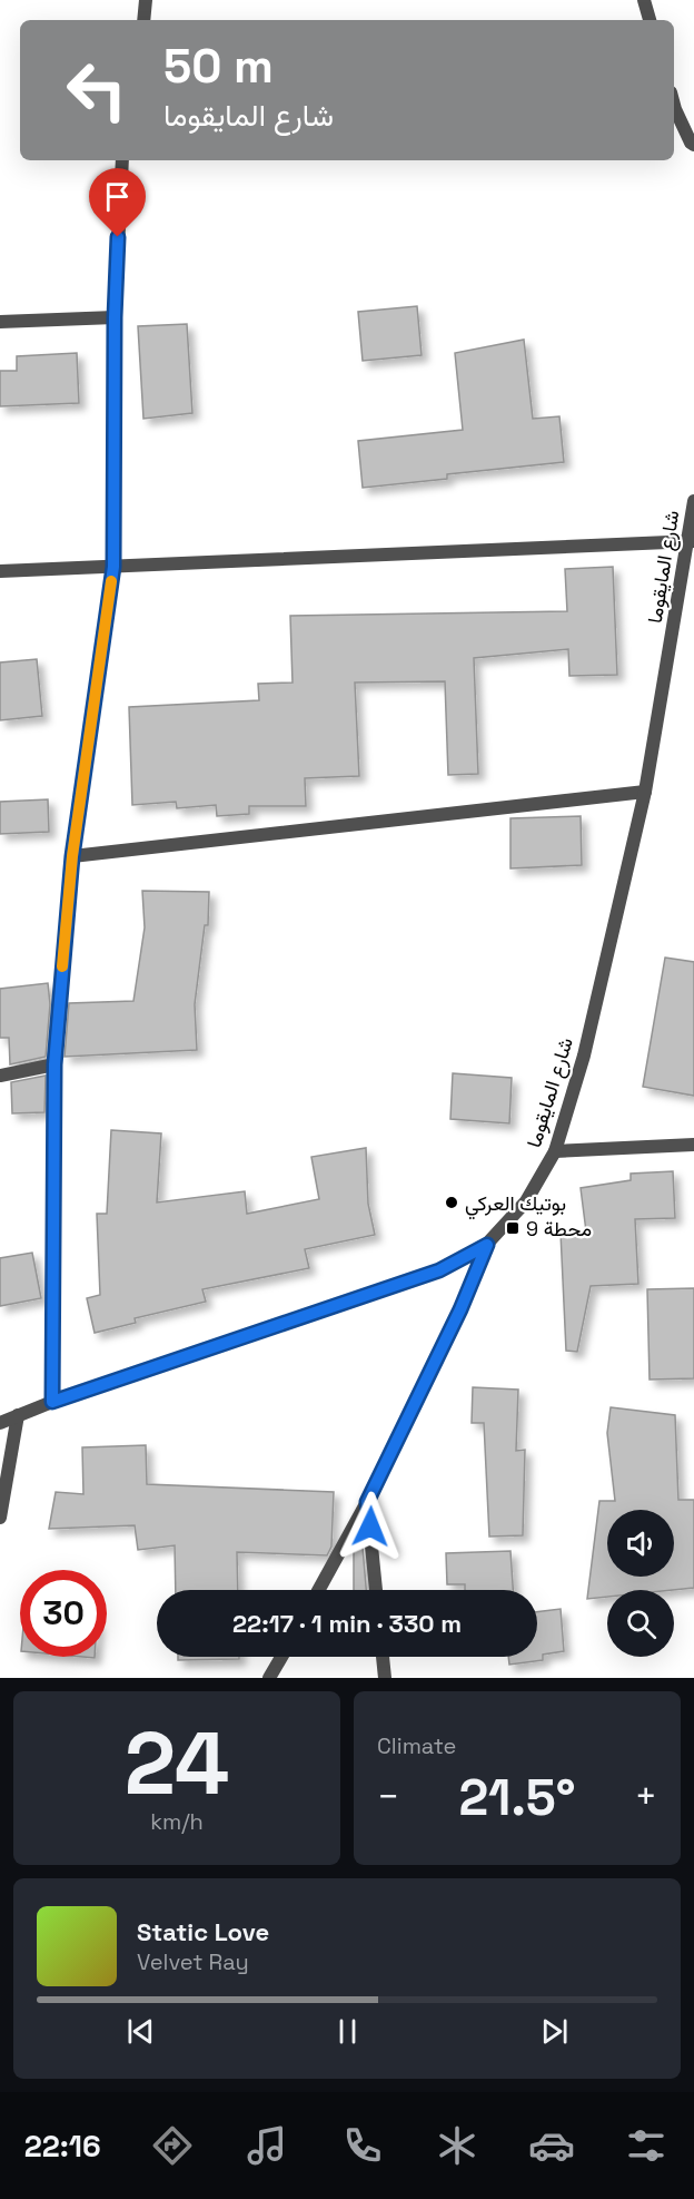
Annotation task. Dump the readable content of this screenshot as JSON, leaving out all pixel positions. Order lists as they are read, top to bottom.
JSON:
{
  "streets": {
    "street": ["شارع المايقوما"]
  },
  "places": {
    "other": ["بوتيك العركي"],
    "transit": ["محطة 9"]
  },
  "page": {
    "turn": ["50 m", "شارع المايقوما"],
    "limit": "30",
    "trip": "22:17 · 1 min · 330 m",
    "tile": [
      ["24", "km/h"],
      "Climate"
    ],
    "heat": ["−", "21.5°", "+"],
    "song": ["Static Love", "Velvet Ray"],
    "tabs": "22:16"
  }
}
